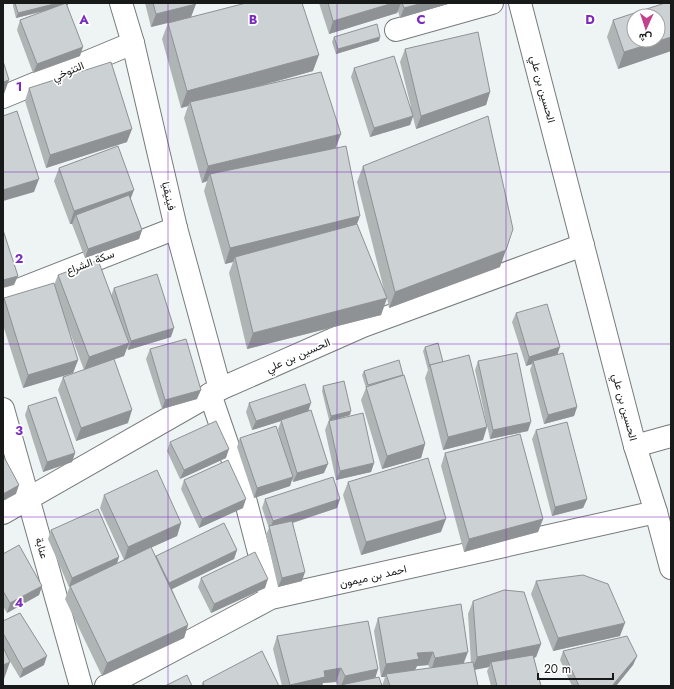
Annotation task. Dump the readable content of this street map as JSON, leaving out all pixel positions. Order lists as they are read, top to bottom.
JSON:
{
  "streets": {
    "street": [
      "التنوخي",
      "الحسين بن علي",
      "فينيقيا",
      "سكة الشراع",
      "عنابة",
      "احمد بن ميمون"
    ]
  },
  "crossings": [
    ["التنوخي", "فينيقيا"],
    ["الحسين بن علي", "فينيقيا"],
    ["الحسين بن علي", "عنابة"],
    ["الحسين بن علي", "احمد بن ميمون"],
    ["فينيقيا", "سكة الشراع"],
    ["فينيقيا", "احمد بن ميمون"]
  ],
  "scale_bar": "20 m",
  "north": "bottom",
  "grid": {
    "columns": [
      "A",
      "B",
      "C",
      "D"
    ],
    "rows": [
      "1",
      "2",
      "3",
      "4"
    ]
  }
}
